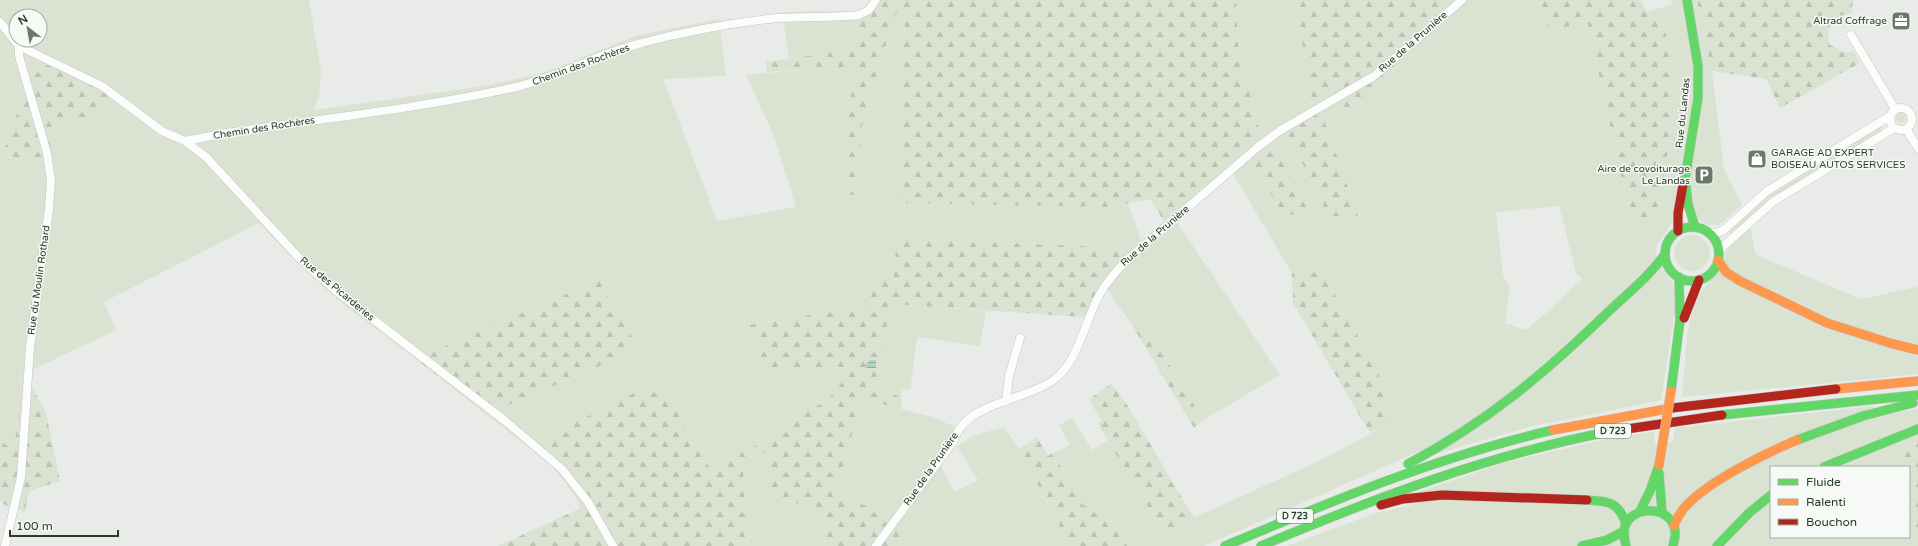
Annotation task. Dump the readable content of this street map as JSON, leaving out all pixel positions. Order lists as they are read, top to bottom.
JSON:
{
  "streets": {
    "main road": ["Rue du Landas", "D 723"],
    "street": [
      "Rue de la Prunière",
      "Chemin des Rochères",
      "Rue du Moulin Rothard",
      "Rue des Picarderies"
    ]
  },
  "crossings": [
    ["Chemin des Rochères", "Rue des Picarderies"]
  ],
  "places": {
    "office": ["Altrad Coffrage"],
    "shop": ["GARAGE AD EXPERT BOISEAU AUTOS SERVICES"],
    "parking": ["Aire de covoiturage Le Landas"]
  },
  "legend": ["Fluide", "Ralenti", "Bouchon"],
  "scale_bar": "100 m",
  "north": "top left"
}
